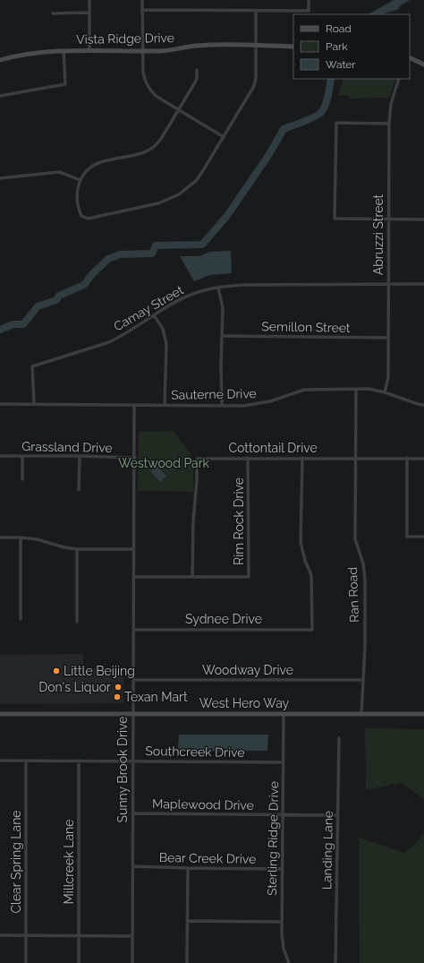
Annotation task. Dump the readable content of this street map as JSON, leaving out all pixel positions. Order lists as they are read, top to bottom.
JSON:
{
  "streets": {
    "main road": ["Vista Ridge Drive", "West Hero Way"],
    "street": [
      "Abruzzi Street",
      "Camay Street",
      "Semillon Street",
      "Sauterne Drive",
      "Grassland Drive",
      "Cottontail Drive",
      "Rim Rock Drive",
      "Ran Road",
      "Sydnee Drive",
      "Woodway Drive",
      "Southcreek Drive",
      "Sunny Brook Drive",
      "Maplewood Drive",
      "Sterling Ridge Drive",
      "Landing Lane",
      "Bear Creek Drive",
      "Clear Spring Lane",
      "Millcreek Lane"
    ]
  },
  "crossings": [
    ["Abruzzi Street", "Camay Street"],
    ["Abruzzi Street", "Semillon Street"],
    ["Abruzzi Street", "Sauterne Drive"],
    ["Camay Street", "Sauterne Drive"],
    ["Sauterne Drive", "Ran Road"],
    ["Sauterne Drive", "Sunny Brook Drive"],
    ["Grassland Drive", "Sunny Brook Drive"],
    ["Cottontail Drive", "Rim Rock Drive"],
    ["Cottontail Drive", "Ran Road"],
    ["Cottontail Drive", "Sydnee Drive"],
    ["Rim Rock Drive", "Sunny Brook Drive"],
    ["Ran Road", "Woodway Drive"],
    ["Ran Road", "West Hero Way"],
    ["Sydnee Drive", "Sunny Brook Drive"],
    ["Woodway Drive", "Sunny Brook Drive"],
    ["West Hero Way", "Sunny Brook Drive"],
    ["West Hero Way", "Sterling Ridge Drive"],
    ["Southcreek Drive", "Sunny Brook Drive"],
    ["Southcreek Drive", "Sterling Ridge Drive"],
    ["Southcreek Drive", "Clear Spring Lane"],
    ["Southcreek Drive", "Millcreek Lane"],
    ["Sunny Brook Drive", "Maplewood Drive"],
    ["Sunny Brook Drive", "Bear Creek Drive"],
    ["Maplewood Drive", "Sterling Ridge Drive"],
    ["Maplewood Drive", "Landing Lane"],
    ["Sterling Ridge Drive", "Bear Creek Drive"]
  ],
  "parks": ["Westwood Park"],
  "places": ["Little Beijing", "Don's Liquor", "Texan Mart"],
  "legend": ["Road", "Park", "Water"]
}
